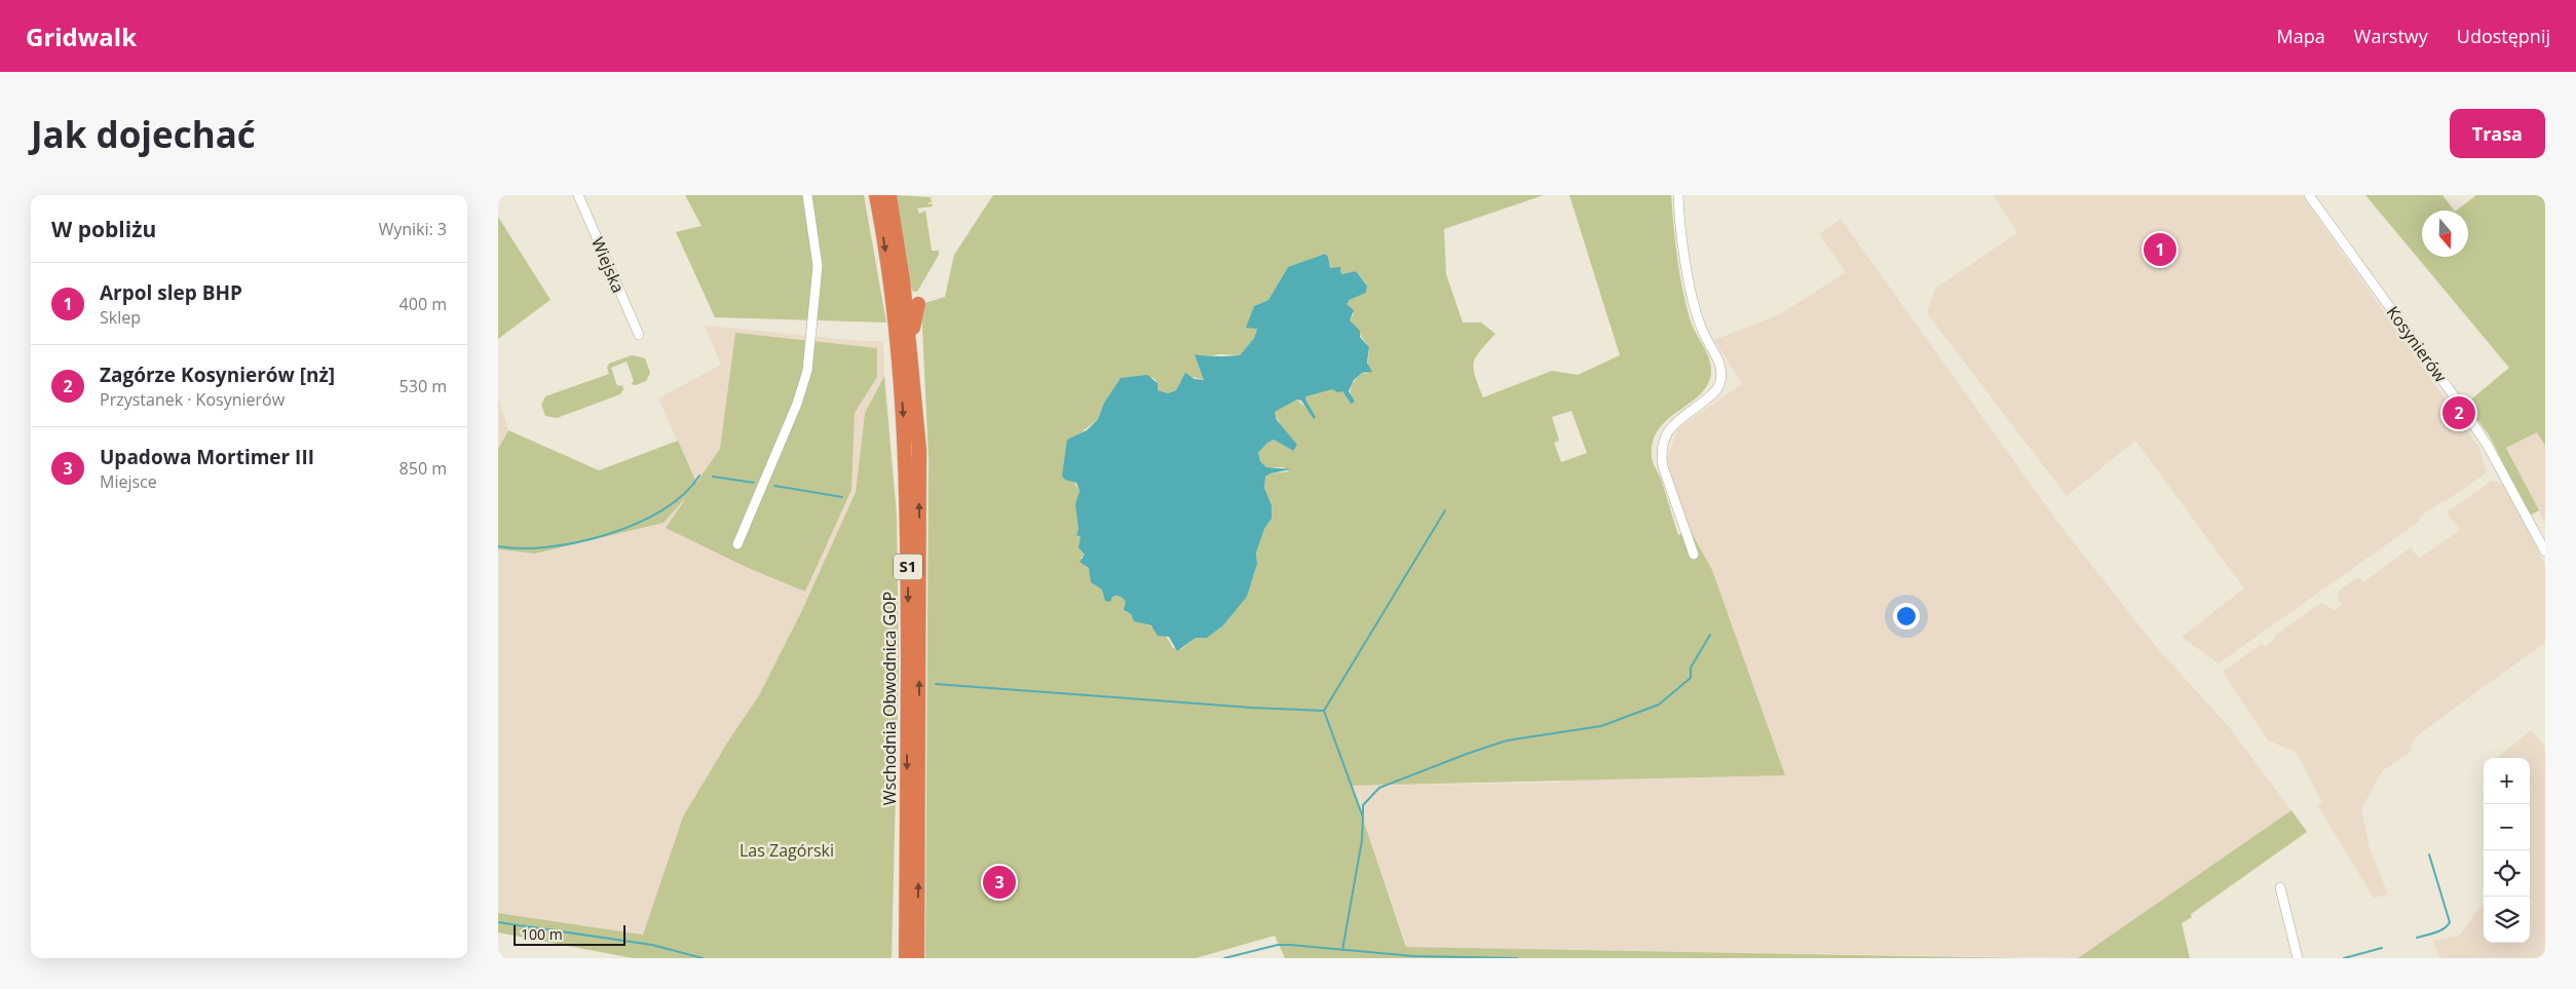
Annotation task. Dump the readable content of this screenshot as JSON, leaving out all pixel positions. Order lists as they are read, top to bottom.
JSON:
{
  "streets": {
    "highway": ["S1", "Wschodnia Obwodnica GOP"],
    "street": ["Wiejska", "Kosynierów"]
  },
  "parks": ["Las Zagórski"],
  "scale_bar": "100 m",
  "north": "bottom",
  "page": {
    "header": "Gridwalk",
    "nav": ["Mapa", "Warstwy", "Udostępnij"],
    "buttons": "Trasa",
    "title": "Jak dojechać",
    "heading": ["W pobliżu", "Wyniki: 3"],
    "pins": ["1", "2", "3"],
    "list": [
      {
        "mark": "1",
        "name": "Arpol slep BHP",
        "note": "Sklep",
        "value": "400 m"
      },
      {
        "mark": "2",
        "name": "Zagórze Kosynierów [nż]",
        "note": "Przystanek · Kosynierów",
        "value": "530 m"
      },
      {
        "mark": "3",
        "name": "Upadowa Mortimer III",
        "note": "Miejsce",
        "value": "850 m"
      }
    ],
    "map_buttons": ["+", "−"],
    "scale": "100 m"
  }
}
